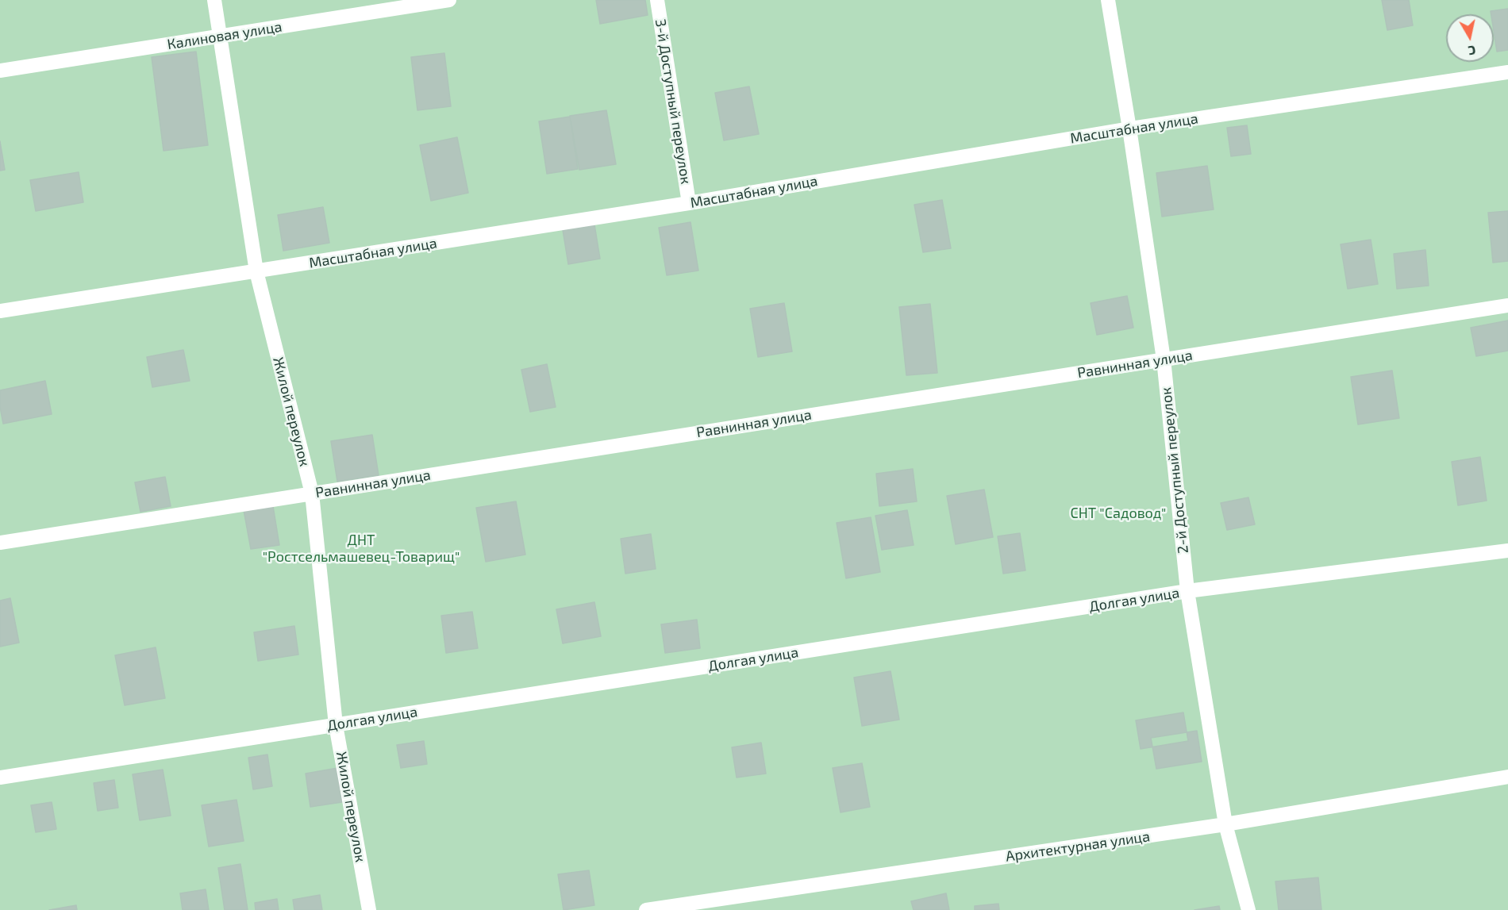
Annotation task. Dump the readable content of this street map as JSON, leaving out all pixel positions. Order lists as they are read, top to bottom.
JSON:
{
  "streets": {
    "lane": [
      "Калиновая улица",
      "3-й Доступный переулок",
      "Масштабная улица",
      "Равнинная улица",
      "Жилой переулок",
      "2-й Доступный переулок",
      "Долгая улица",
      "Архитектурная улица"
    ]
  },
  "crossings": [
    ["Калиновая улица", "Жилой переулок"],
    ["3-й Доступный переулок", "Масштабная улица"],
    ["Масштабная улица", "Жилой переулок"],
    ["Масштабная улица", "2-й Доступный переулок"],
    ["Равнинная улица", "Жилой переулок"],
    ["Равнинная улица", "2-й Доступный переулок"],
    ["Жилой переулок", "Долгая улица"],
    ["2-й Доступный переулок", "Долгая улица"],
    ["2-й Доступный переулок", "Архитектурная улица"]
  ],
  "parks": ["СНТ \"Садовод\"", "ДНТ \"Ростсельмашевец-Товарищ\""],
  "north": "bottom"
}
